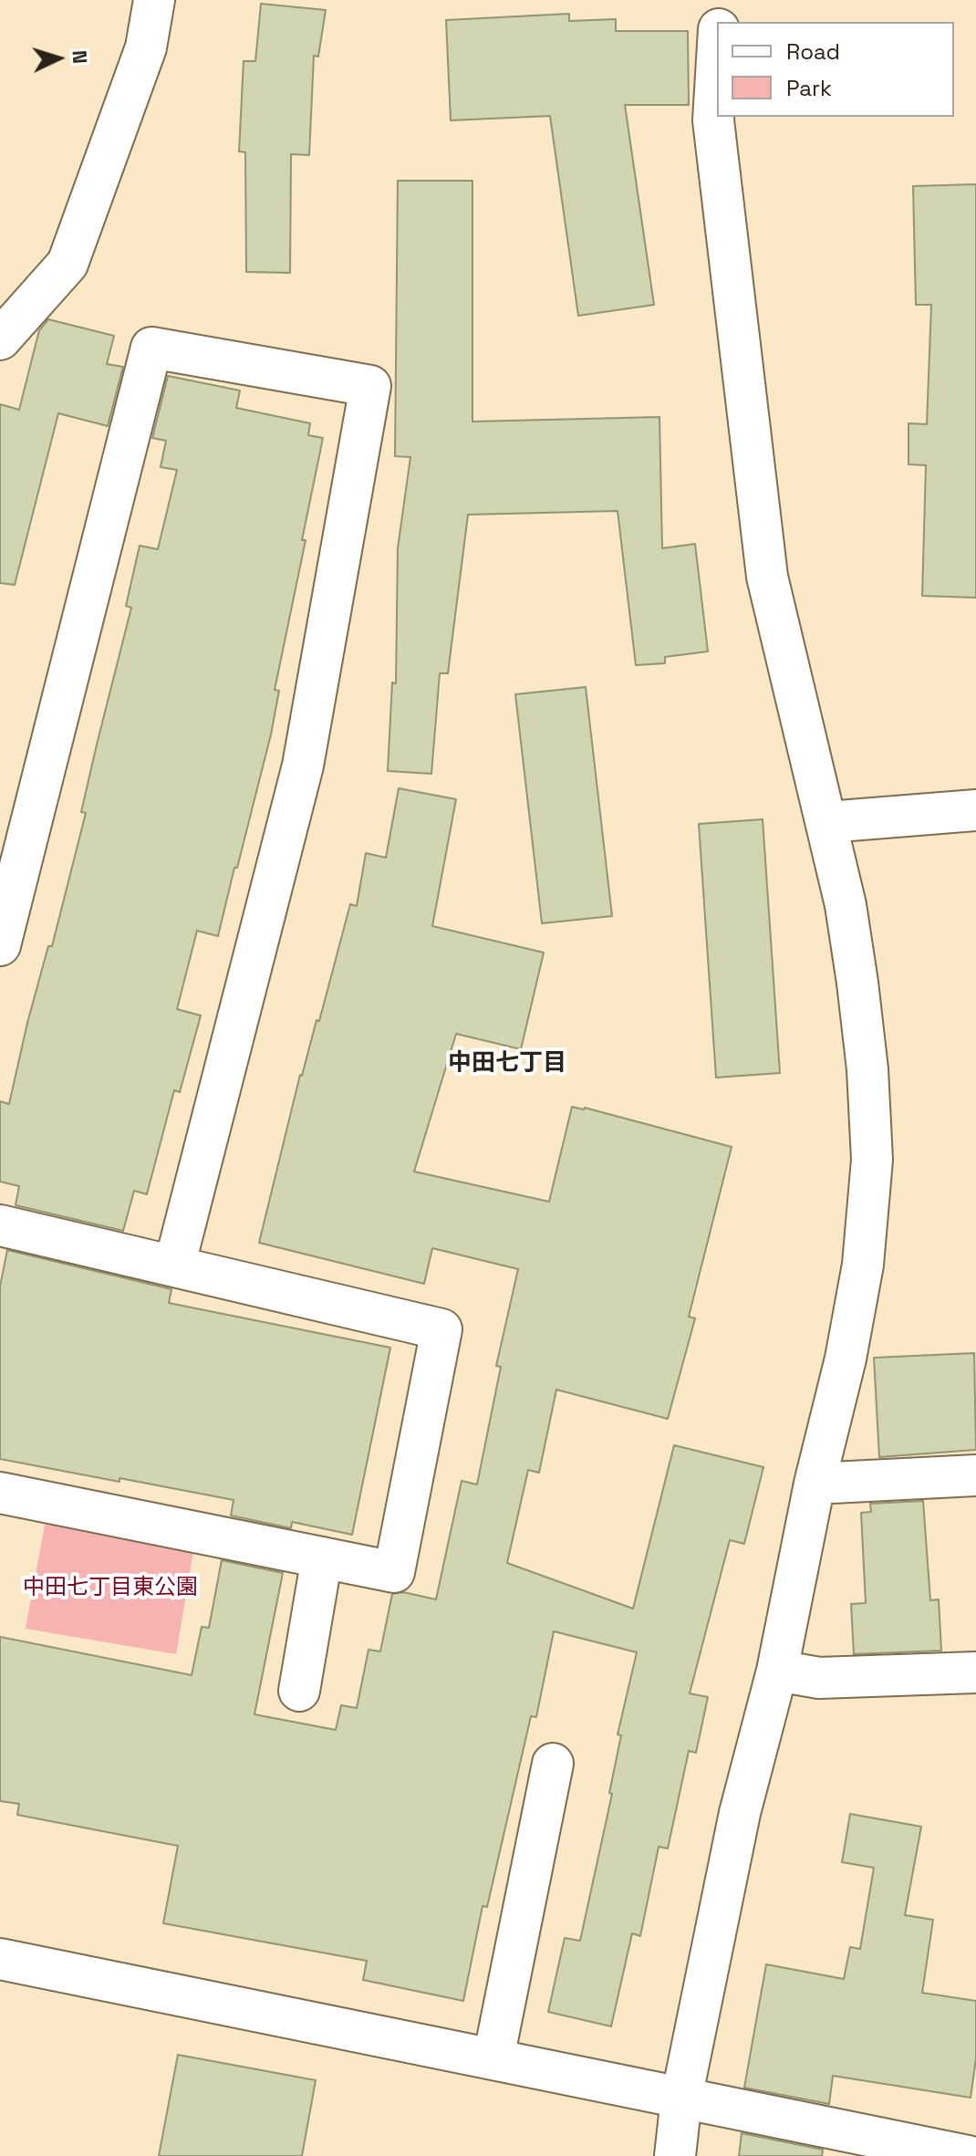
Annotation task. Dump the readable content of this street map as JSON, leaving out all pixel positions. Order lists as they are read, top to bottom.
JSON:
{
  "districts": ["中田七丁目"],
  "parks": ["中田七丁目東公園"],
  "legend": ["Road", "Park"],
  "north": "right"
}
